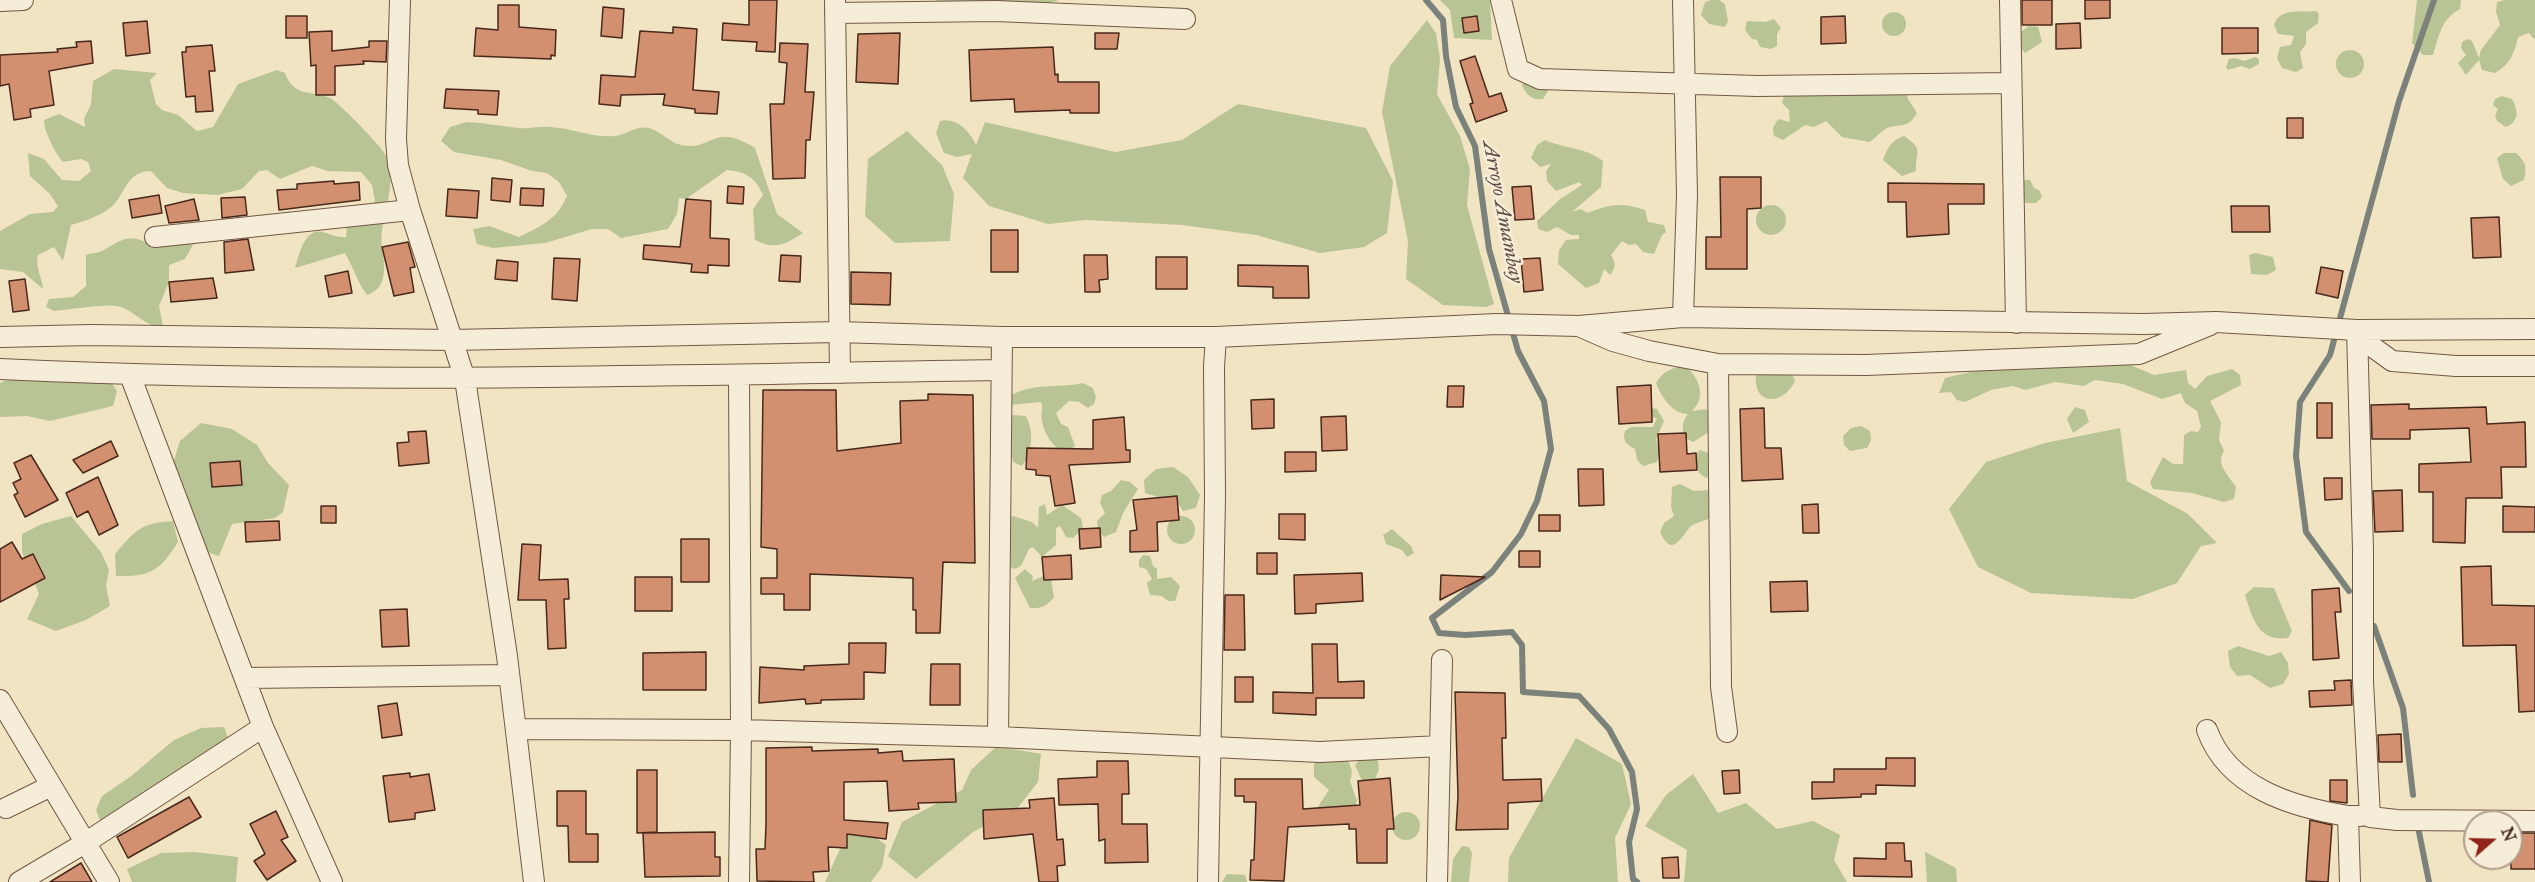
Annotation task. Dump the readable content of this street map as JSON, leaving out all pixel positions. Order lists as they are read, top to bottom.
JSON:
{
  "water": ["Arroyo Amambay"],
  "north": "right"
}
